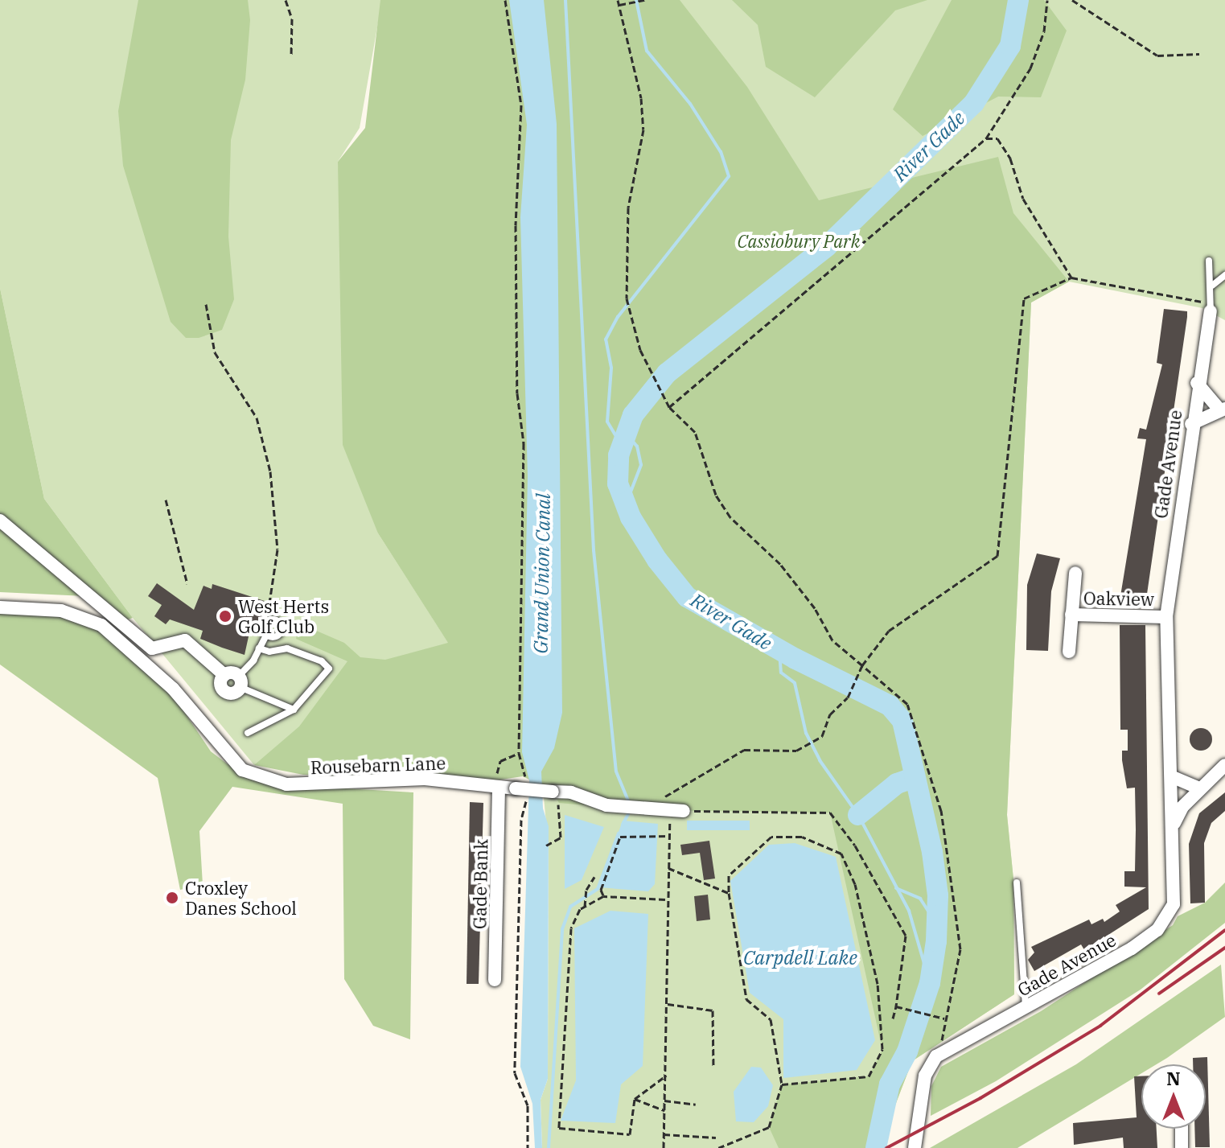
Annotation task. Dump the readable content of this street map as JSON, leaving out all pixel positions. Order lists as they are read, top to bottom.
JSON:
{
  "streets": {
    "street": [
      "Gade Avenue",
      "Oakview",
      "Rousebarn Lane",
      "Gade Bank"
    ]
  },
  "crossings": [
    ["Gade Avenue", "Oakview"],
    ["Rousebarn Lane", "Gade Bank"]
  ],
  "water": ["River Gade", "Grand Union Canal", "Carpdell Lake"],
  "parks": ["Cassiobury Park"],
  "places": ["West Herts Golf Club", "Croxley Danes School"],
  "north": "top"
}
